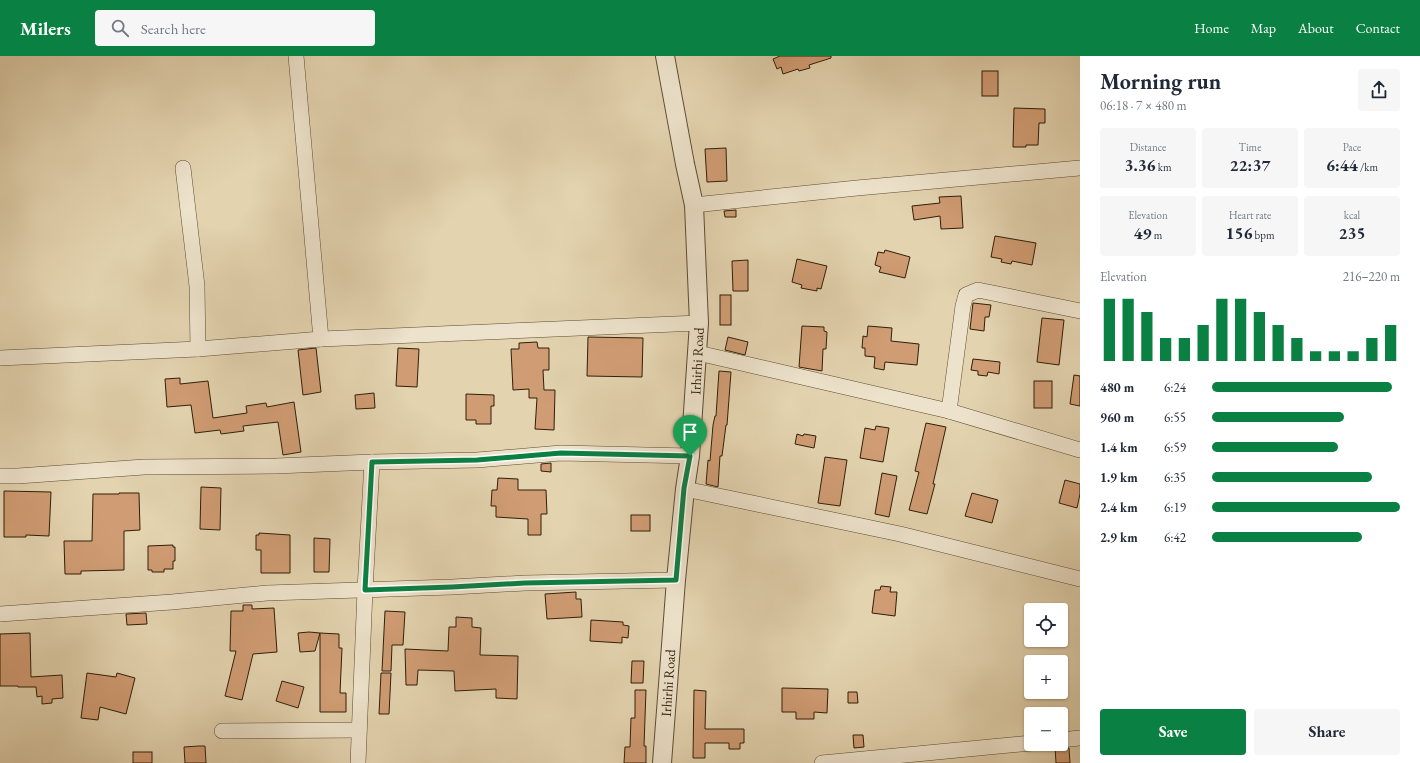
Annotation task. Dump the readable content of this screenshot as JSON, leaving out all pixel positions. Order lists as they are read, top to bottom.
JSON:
{
  "streets": {
    "street": ["Irhirhi Road"]
  },
  "page": {
    "header": "Milers",
    "search": "Search here",
    "nav": [
      "Home",
      "Map",
      "About",
      "Contact"
    ],
    "heading": ["Morning run", "06:18 · 7 × 480 m"],
    "stats": [
      ["Distance", "3.36 km"],
      ["Time", "22:37"],
      ["Pace", "6:44 /km"],
      ["Elevation", "49 m"],
      ["Heart rate", "156 bpm"],
      ["kcal", "235"]
    ],
    "chart": ["Elevation", "216–220 m"],
    "list": [
      {
        "name": "480 m",
        "note": "6:24"
      },
      {
        "name": "960 m",
        "note": "6:55"
      },
      {
        "name": "1.4 km",
        "note": "6:59"
      },
      {
        "name": "1.9 km",
        "note": "6:35"
      },
      {
        "name": "2.4 km",
        "note": "6:19"
      },
      {
        "name": "2.9 km",
        "note": "6:42"
      }
    ],
    "map_buttons": ["+", "−"],
    "buttons": ["Save", "Share"]
  }
}
